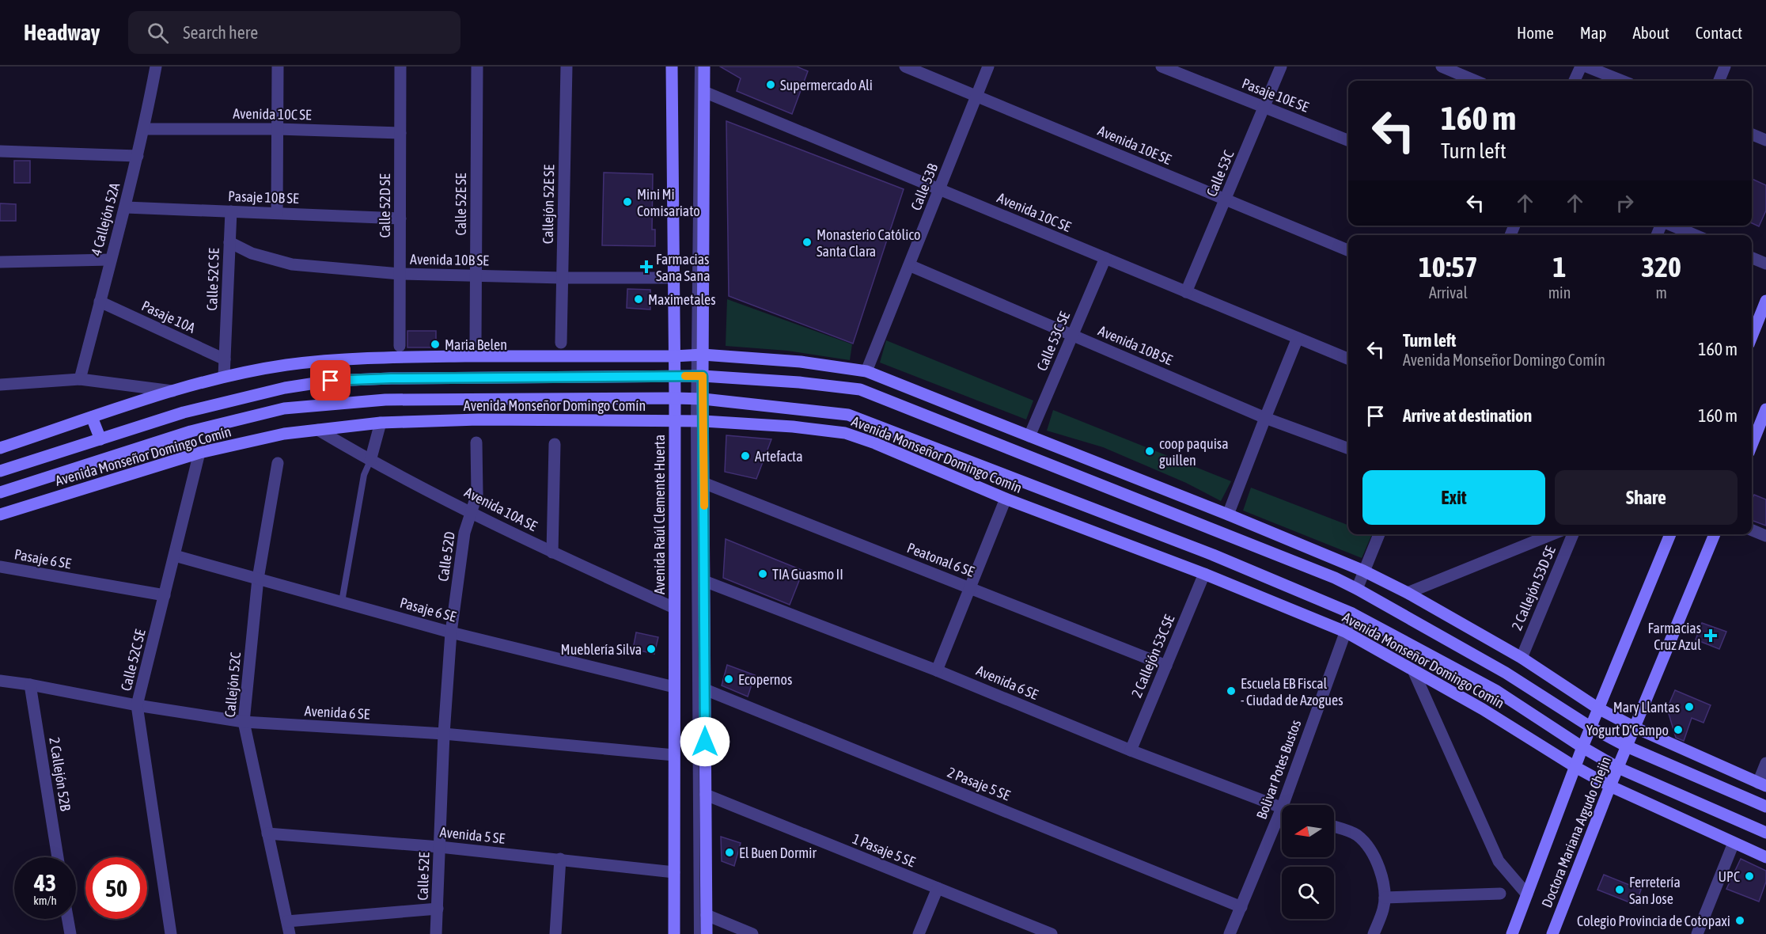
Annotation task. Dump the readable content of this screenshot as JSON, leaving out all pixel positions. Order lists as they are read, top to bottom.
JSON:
{
  "streets": {
    "main road": ["Avenida Monseñor Domingo Comín", "Avenida Raúl Clemente Huerta", "Doctora Mariana Argudo Chejin"],
    "street": [
      "Pasaje 10E SE",
      "Avenida 10C SE",
      "Avenida 10E SE",
      "Calle 53C",
      "Calle 53B",
      "Pasaje 10B SE",
      "Calle 52E SE",
      "Callejón 52E SE",
      "Calle 52D SE",
      "4 Callejón 52A",
      "Avenida 10B SE",
      "Calle 52C SE",
      "Pasaje 10A",
      "Calle 53C SE",
      "Avenida 10A SE",
      "Calle 52D",
      "Pasaje 6 SE",
      "Peatonal 6 SE",
      "2 Callejón 53D SE",
      "2 Callejón 53C SE",
      "Avenida 6 SE",
      "Callejón 52C",
      "Bolivar Potes Bustos",
      "2 Callejón 52B",
      "2 Pasaje 5 SE",
      "Avenida 5 SE",
      "1 Pasaje 5 SE",
      "Calle 52E"
    ]
  },
  "crossings": [
    ["Pasaje 10E SE", "Calle 53C"],
    ["Avenida 10C SE", "Calle 53C"],
    ["Avenida 10C SE", "Calle 53B"],
    ["Avenida 10C SE", "Calle 52D SE"],
    ["Avenida 10C SE", "4 Callejón 52A"],
    ["Avenida 10C SE", "Calle 53C SE"],
    ["Avenida 10E SE", "Calle 53C"],
    ["Avenida 10E SE", "Calle 53B"],
    ["Calle 53B", "Avenida 10B SE"],
    ["Pasaje 10B SE", "Calle 52D SE"],
    ["Pasaje 10B SE", "4 Callejón 52A"],
    ["Pasaje 10B SE", "Calle 52C SE"],
    ["Calle 52E SE", "Avenida 10B SE"],
    ["Callejón 52E SE", "Avenida 10B SE"],
    ["Calle 52D SE", "Avenida 10B SE"],
    ["4 Callejón 52A", "Pasaje 10A"],
    ["Avenida 10B SE", "Calle 52C SE"],
    ["Avenida 10B SE", "Calle 53C SE"],
    ["Avenida 10B SE", "Avenida Raúl Clemente Huerta"],
    ["Calle 52C SE", "Pasaje 10A"],
    ["Calle 52C SE", "Avenida Monseñor Domingo Comín"],
    ["Calle 52C SE", "Pasaje 6 SE"],
    ["Calle 52C SE", "Avenida 6 SE"],
    ["Avenida Monseñor Domingo Comín", "Avenida 10A SE"],
    ["Avenida Monseñor Domingo Comín", "Avenida Raúl Clemente Huerta"],
    ["Avenida Monseñor Domingo Comín", "2 Callejón 53C SE"],
    ["Avenida Monseñor Domingo Comín", "Bolivar Potes Bustos"],
    ["Avenida Monseñor Domingo Comín", "Doctora Mariana Argudo Chejin"],
    ["Avenida 10A SE", "Avenida Raúl Clemente Huerta"],
    ["Avenida 10A SE", "Calle 52D"],
    ["Avenida Raúl Clemente Huerta", "Pasaje 6 SE"],
    ["Avenida Raúl Clemente Huerta", "Avenida 6 SE"],
    ["Avenida Raúl Clemente Huerta", "Avenida 5 SE"],
    ["Calle 52D", "Pasaje 6 SE"],
    ["Calle 52D", "Avenida 6 SE"],
    ["Calle 52D", "Calle 52E"],
    ["Pasaje 6 SE", "Callejón 52C"],
    ["Peatonal 6 SE", "2 Callejón 53C SE"],
    ["2 Callejón 53C SE", "Avenida 6 SE"],
    ["Avenida 6 SE", "Callejón 52C"],
    ["Avenida 6 SE", "Bolivar Potes Bustos"],
    ["Avenida 6 SE", "2 Callejón 52B"],
    ["Avenida 6 SE", "Calle 52E"],
    ["Callejón 52C", "Avenida 5 SE"],
    ["Bolivar Potes Bustos", "2 Pasaje 5 SE"],
    ["Avenida 5 SE", "Calle 52E"]
  ],
  "places": {
    "other": [
      "Supermercado Ali",
      "Mini Mi Comisariato",
      "Monasterio Católico Santa Clara",
      "Maximetales",
      "Maria Belen",
      "coop paquisa guillen",
      "Artefacta",
      "TIA Guasmo II",
      "Mueblería Silva",
      "Ecopernos",
      "Escuela EB Fiscal - Ciudad de Azogues",
      "Mary Llantas",
      "Yogurt D'Campo",
      "El Buen Dormir",
      "UPC",
      "Ferretería San Jose",
      "Colegio Provincia de Cotopaxi"
    ],
    "health": ["Farmacias Sana Sana", "Farmacias Cruz Azul"]
  },
  "north": "left",
  "page": {
    "header": "Headway",
    "search": "Search here",
    "nav": [
      "Home",
      "Map",
      "About",
      "Contact"
    ],
    "turn": ["160 m", "Turn left"],
    "eta": [
      "10:57",
      "Arrival",
      "1",
      "min",
      "320",
      "m"
    ],
    "list": [
      {
        "name": "Turn left",
        "note": "Avenida Monseñor Domingo Comín",
        "value": "160 m"
      },
      {
        "name": "Arrive at destination",
        "value": "160 m"
      }
    ],
    "buttons": ["Exit", "Share"],
    "speed": "43 km/h",
    "limit": "50"
  }
}
